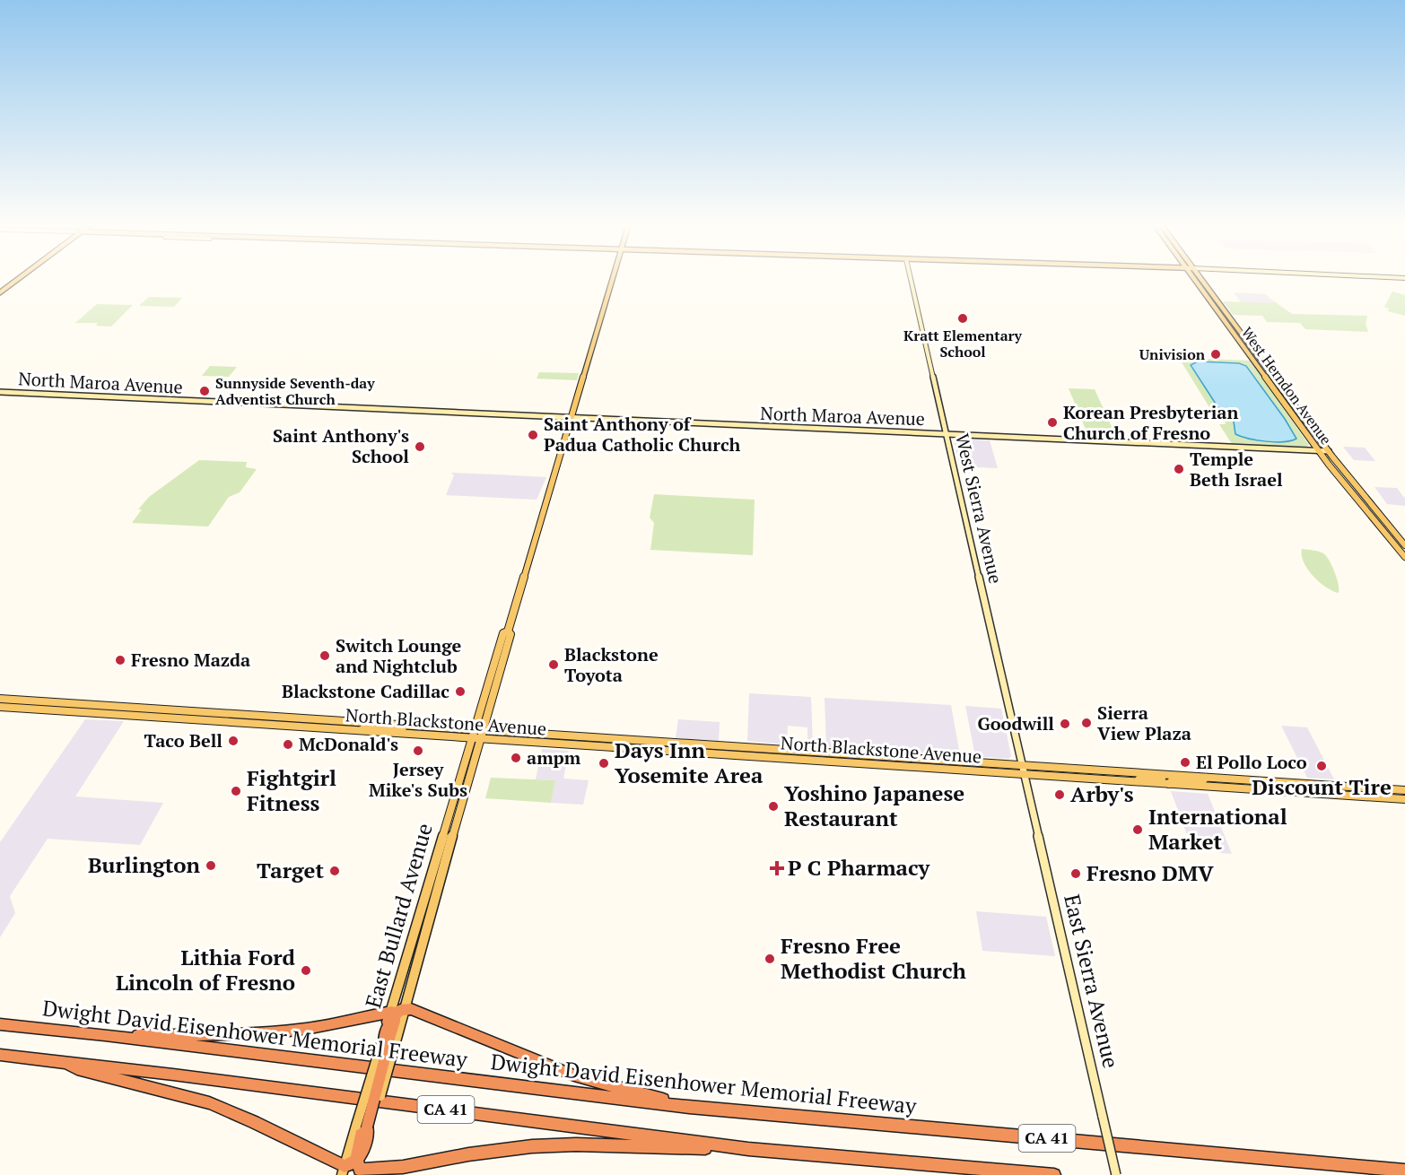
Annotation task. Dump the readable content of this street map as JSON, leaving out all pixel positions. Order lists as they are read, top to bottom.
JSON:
{
  "streets": {
    "highway": ["Dwight David Eisenhower Memorial Freeway", "CA 41"],
    "main road": [
      "North Maroa Avenue",
      "West Herndon Avenue",
      "West Sierra Avenue",
      "North Blackstone Avenue",
      "East Bullard Avenue",
      "East Sierra Avenue"
    ]
  },
  "crossings": [
    ["North Maroa Avenue", "West Herndon Avenue"],
    ["North Maroa Avenue", "West Sierra Avenue"],
    ["West Sierra Avenue", "North Blackstone Avenue"],
    ["West Sierra Avenue", "East Sierra Avenue"],
    ["North Blackstone Avenue", "East Bullard Avenue"],
    ["North Blackstone Avenue", "East Sierra Avenue"]
  ],
  "places": {
    "other": [
      "Kratt Elementary School",
      "Univision",
      "Sunnyside Seventh-day Adventist Church",
      "Korean Presbyterian Church of Fresno",
      "Saint Anthony of Padua Catholic Church",
      "Saint Anthony's School",
      "Temple Beth Israel",
      "Switch Lounge and Nightclub",
      "Fresno Mazda",
      "Blackstone Toyota",
      "Blackstone Cadillac",
      "Sierra View Plaza",
      "Goodwill",
      "Taco Bell",
      "McDonald's",
      "Jersey Mike's Subs",
      "ampm",
      "El Pollo Loco",
      "Days Inn Yosemite Area",
      "Discount Tire",
      "Fightgirl Fitness",
      "Arby's",
      "Yoshino Japanese Restaurant",
      "International Market",
      "Burlington",
      "Target",
      "Fresno DMV",
      "Fresno Free Methodist Church",
      "Lithia Ford Lincoln of Fresno"
    ],
    "health": ["P C Pharmacy"]
  }
}
